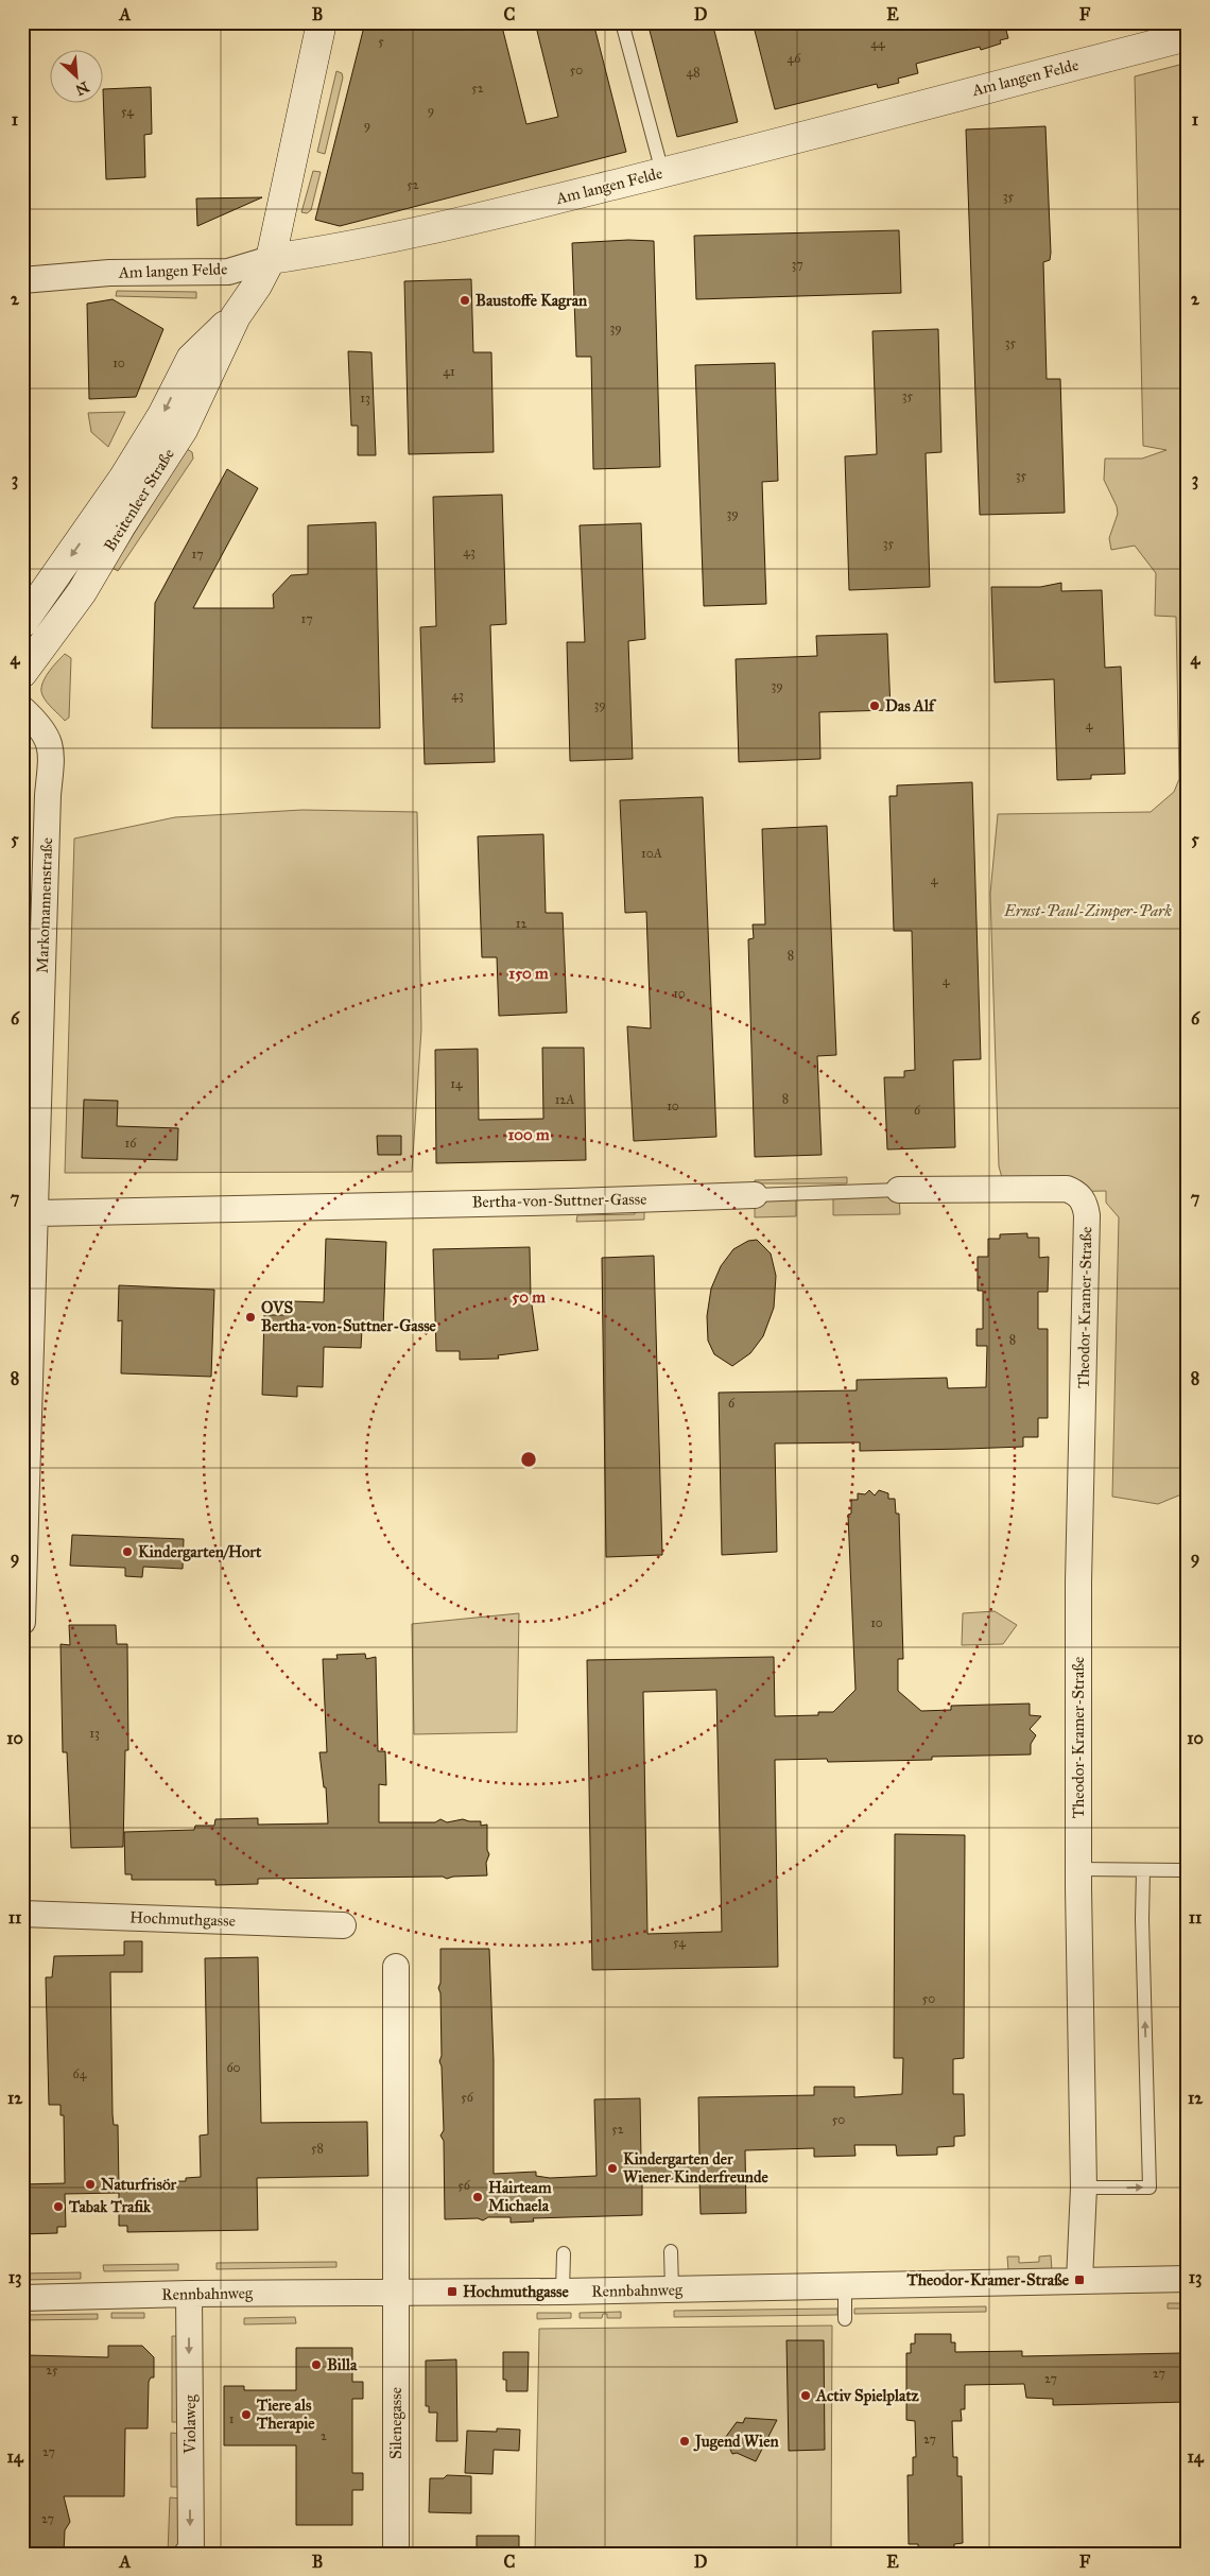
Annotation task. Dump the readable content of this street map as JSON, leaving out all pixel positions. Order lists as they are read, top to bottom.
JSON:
{
  "streets": {
    "main road": ["Am langen Felde", "Breitenleer Straße"],
    "street": [
      "Markomannenstraße",
      "Bertha-von-Suttner-Gasse",
      "Theodor-Kramer-Straße",
      "Hochmuthgasse",
      "Rennbahnweg",
      "Silenegasse",
      "Violaweg"
    ]
  },
  "crossings": [
    ["Am langen Felde", "Breitenleer Straße"],
    ["Markomannenstraße", "Bertha-von-Suttner-Gasse"],
    ["Bertha-von-Suttner-Gasse", "Theodor-Kramer-Straße"],
    ["Theodor-Kramer-Straße", "Rennbahnweg"],
    ["Rennbahnweg", "Silenegasse"],
    ["Rennbahnweg", "Violaweg"]
  ],
  "one_way": ["Violaweg"],
  "parks": ["Ernst-Paul-Zimper-Park"],
  "places": {
    "other": [
      "Baustoffe Kagran",
      "Das Alf",
      "OVS Bertha-von-Suttner-Gasse",
      "Kindergarten/Hort",
      "Kindergarten der Wiener Kinderfreunde",
      "Naturfrisör",
      "Hairteam Michaela",
      "Tabak Trafik",
      "Billa",
      "Activ Spielplatz",
      "Tiere als Therapie",
      "Jugend Wien"
    ],
    "transit": ["Theodor-Kramer-Straße", "Hochmuthgasse"]
  },
  "house_numbers": [
    "5",
    "44",
    "46",
    "50",
    "48",
    "52",
    "9",
    "54",
    "9",
    "52",
    "35",
    "37",
    "39",
    "35",
    "10",
    "41",
    "35",
    "13",
    "35",
    "39",
    "35",
    "43",
    "17",
    "17",
    "39",
    "43",
    "39",
    "4",
    "10A",
    "4",
    "12",
    "8",
    "4",
    "10",
    "14",
    "8",
    "12A",
    "10",
    "6",
    "16",
    "8",
    "6",
    "10",
    "13",
    "54",
    "50",
    "60",
    "64",
    "56",
    "50",
    "52",
    "58",
    "56",
    "25",
    "27",
    "27",
    "1",
    "2",
    "27",
    "27",
    "27"
  ],
  "north": "bottom right",
  "grid": {
    "columns": [
      "A",
      "B",
      "C",
      "D",
      "E",
      "F"
    ],
    "rows": [
      "1",
      "2",
      "3",
      "4",
      "5",
      "6",
      "7",
      "8",
      "9",
      "10",
      "11",
      "12",
      "13",
      "14"
    ]
  },
  "rings": ["150 m", "100 m", "50 m"]
}
